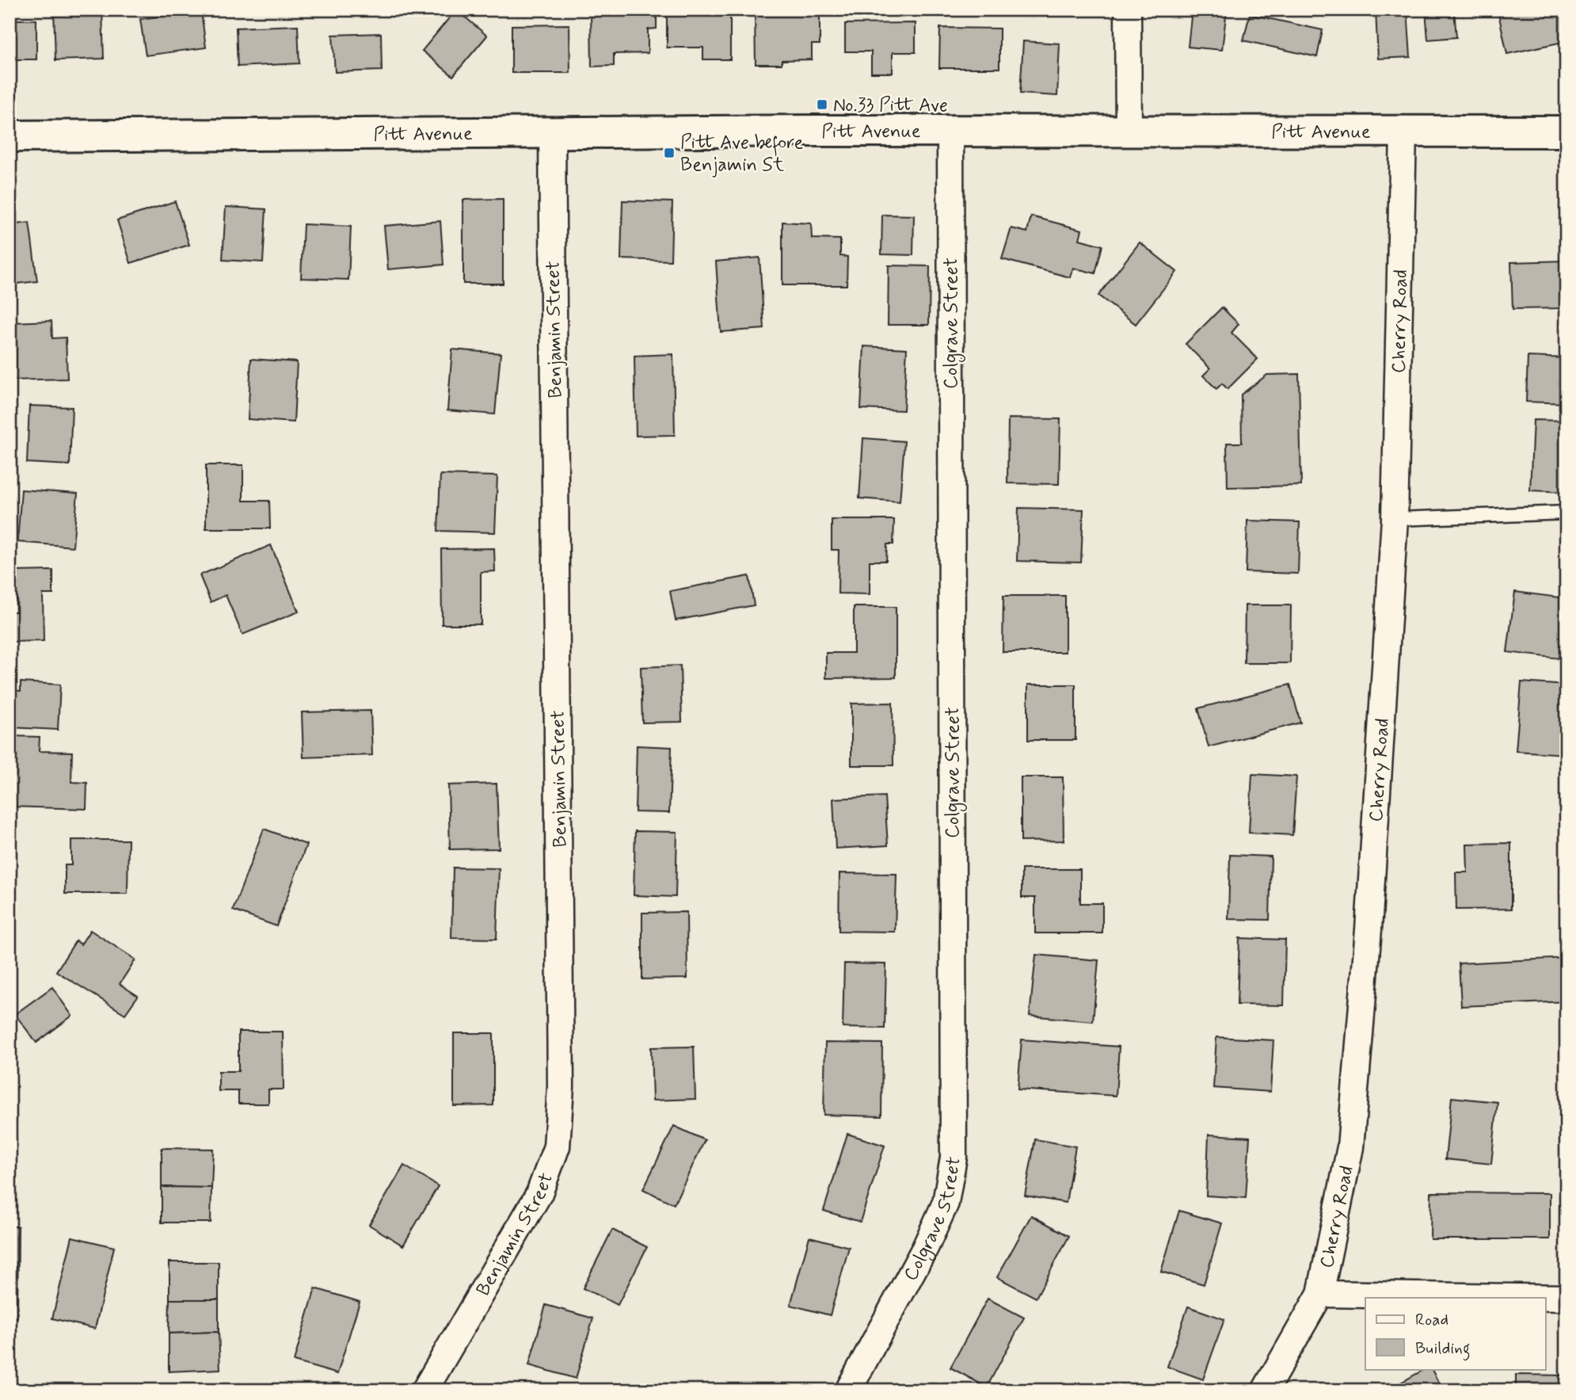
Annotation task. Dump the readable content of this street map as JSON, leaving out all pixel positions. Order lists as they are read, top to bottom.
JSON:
{
  "streets": {
    "street": [
      "Pitt Avenue",
      "Cherry Road",
      "Colgrave Street",
      "Benjamin Street"
    ]
  },
  "crossings": [
    ["Pitt Avenue", "Cherry Road"],
    ["Pitt Avenue", "Colgrave Street"],
    ["Pitt Avenue", "Benjamin Street"]
  ],
  "places": {
    "transit": ["No.33 Pitt Ave", "Pitt Ave before Benjamin St"]
  },
  "legend": ["Road", "Building"]
}
